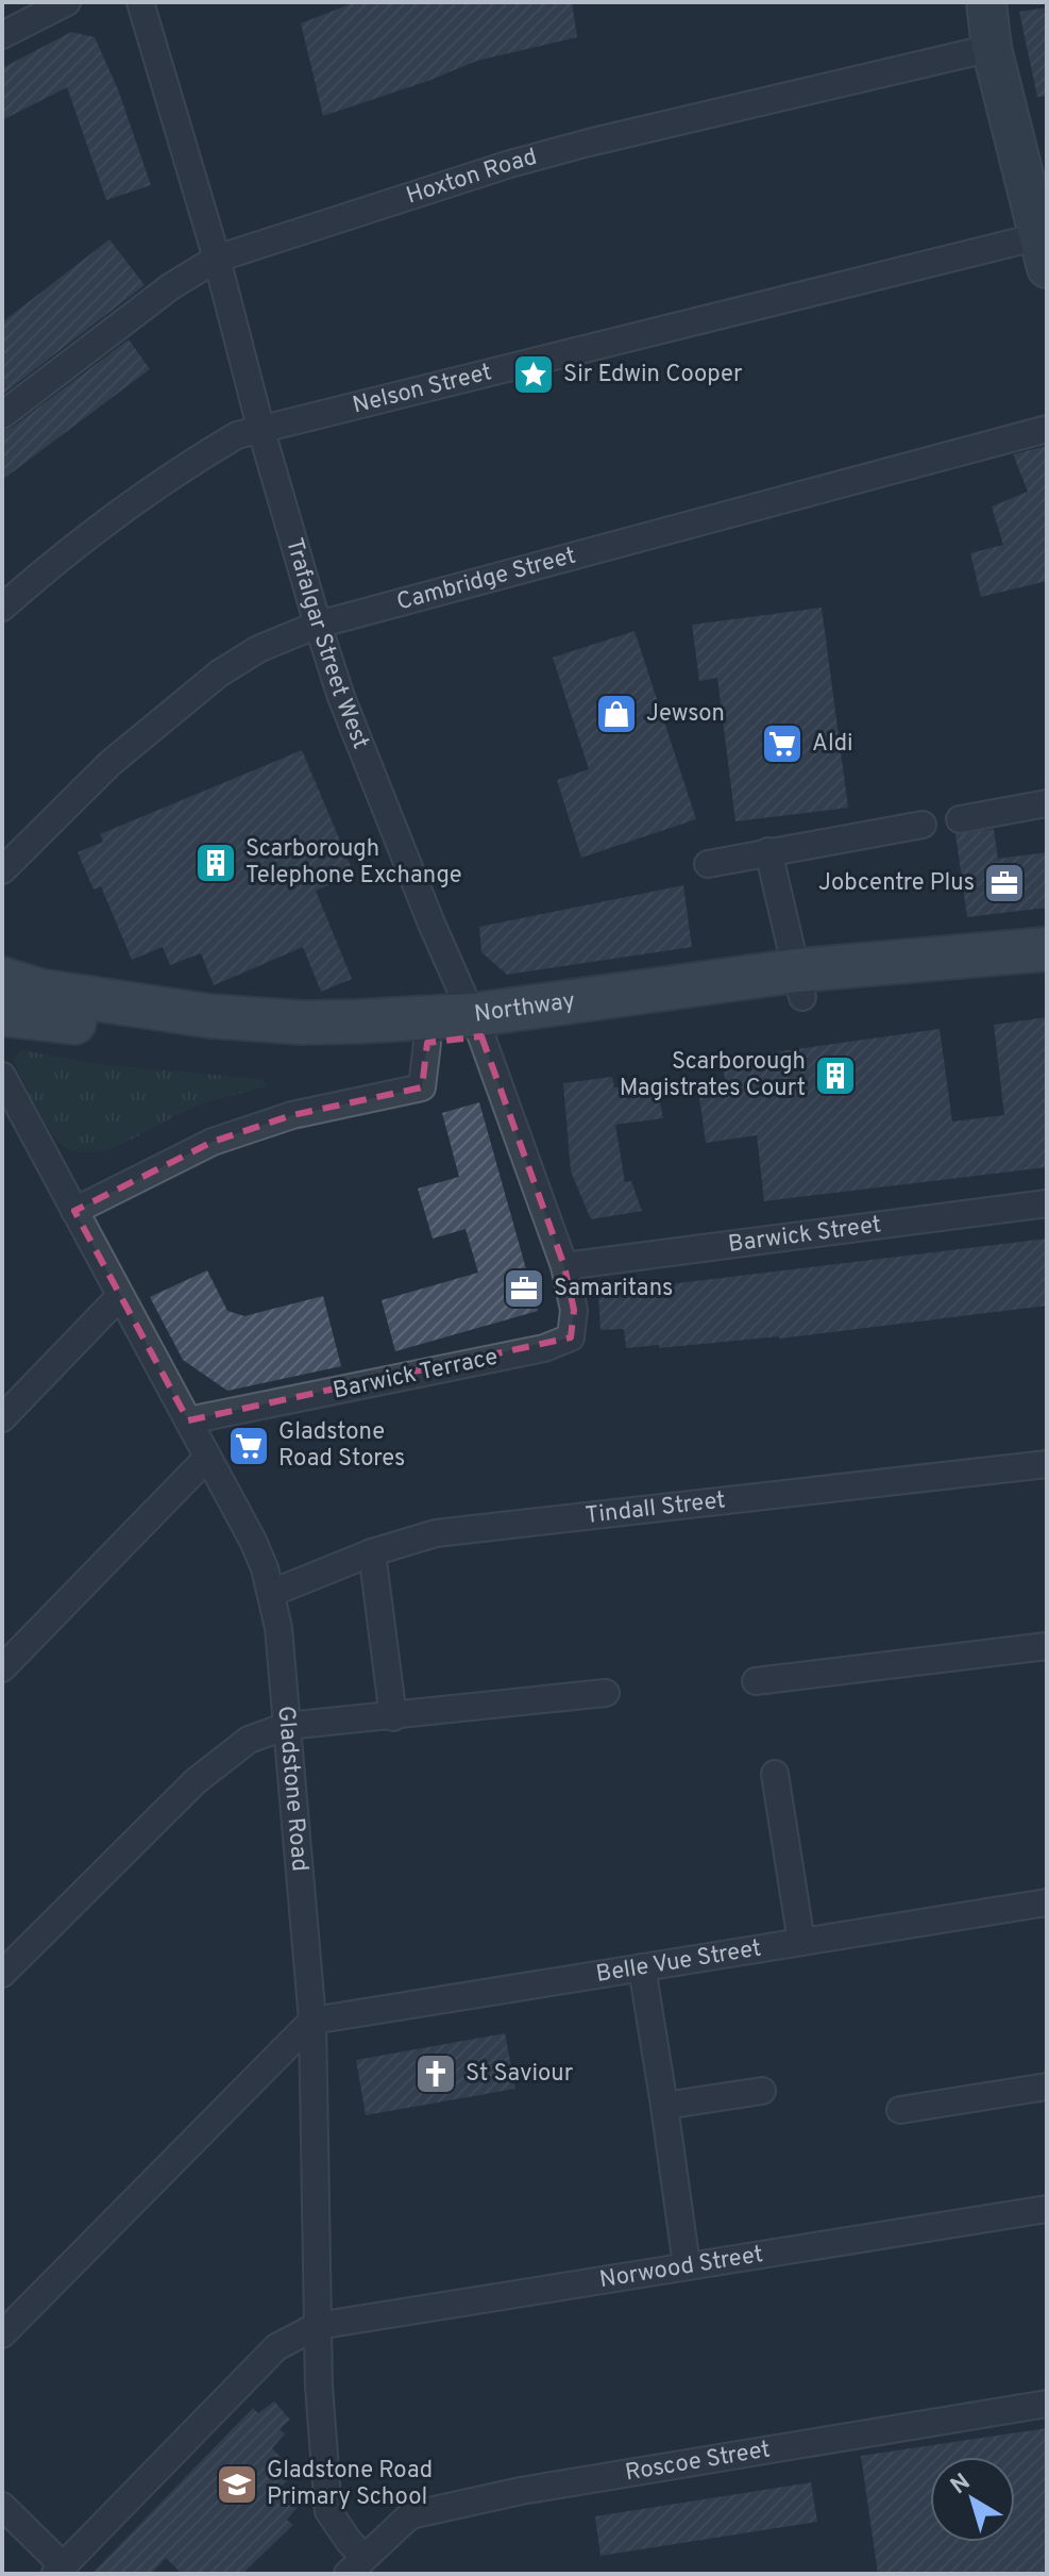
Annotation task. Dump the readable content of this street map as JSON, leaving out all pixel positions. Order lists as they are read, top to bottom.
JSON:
{
  "streets": {
    "main road": ["Northway"],
    "street": [
      "Hoxton Road",
      "Nelson Street",
      "Cambridge Street",
      "Trafalgar Street West",
      "Barwick Street",
      "Barwick Terrace",
      "Tindall Street",
      "Gladstone Road",
      "Belle Vue Street",
      "Norwood Street",
      "Roscoe Street"
    ]
  },
  "crossings": [
    ["Hoxton Road", "Trafalgar Street West"],
    ["Nelson Street", "Trafalgar Street West"],
    ["Cambridge Street", "Trafalgar Street West"],
    ["Trafalgar Street West", "Northway"],
    ["Trafalgar Street West", "Barwick Street"],
    ["Trafalgar Street West", "Barwick Terrace"],
    ["Barwick Street", "Barwick Terrace"],
    ["Barwick Terrace", "Gladstone Road"],
    ["Tindall Street", "Gladstone Road"],
    ["Gladstone Road", "Belle Vue Street"],
    ["Gladstone Road", "Norwood Street"],
    ["Gladstone Road", "Roscoe Street"]
  ],
  "places": {
    "place": ["Sir Edwin Cooper"],
    "shop": ["Jewson"],
    "supermarket": ["Aldi", "Gladstone Road Stores"],
    "building": ["Scarborough Telephone Exchange", "Scarborough Magistrates Court"],
    "office": ["Jobcentre Plus", "Samaritans"],
    "church": ["St Saviour"],
    "school or university": ["Gladstone Road Primary School"]
  },
  "north": "top left"
}
